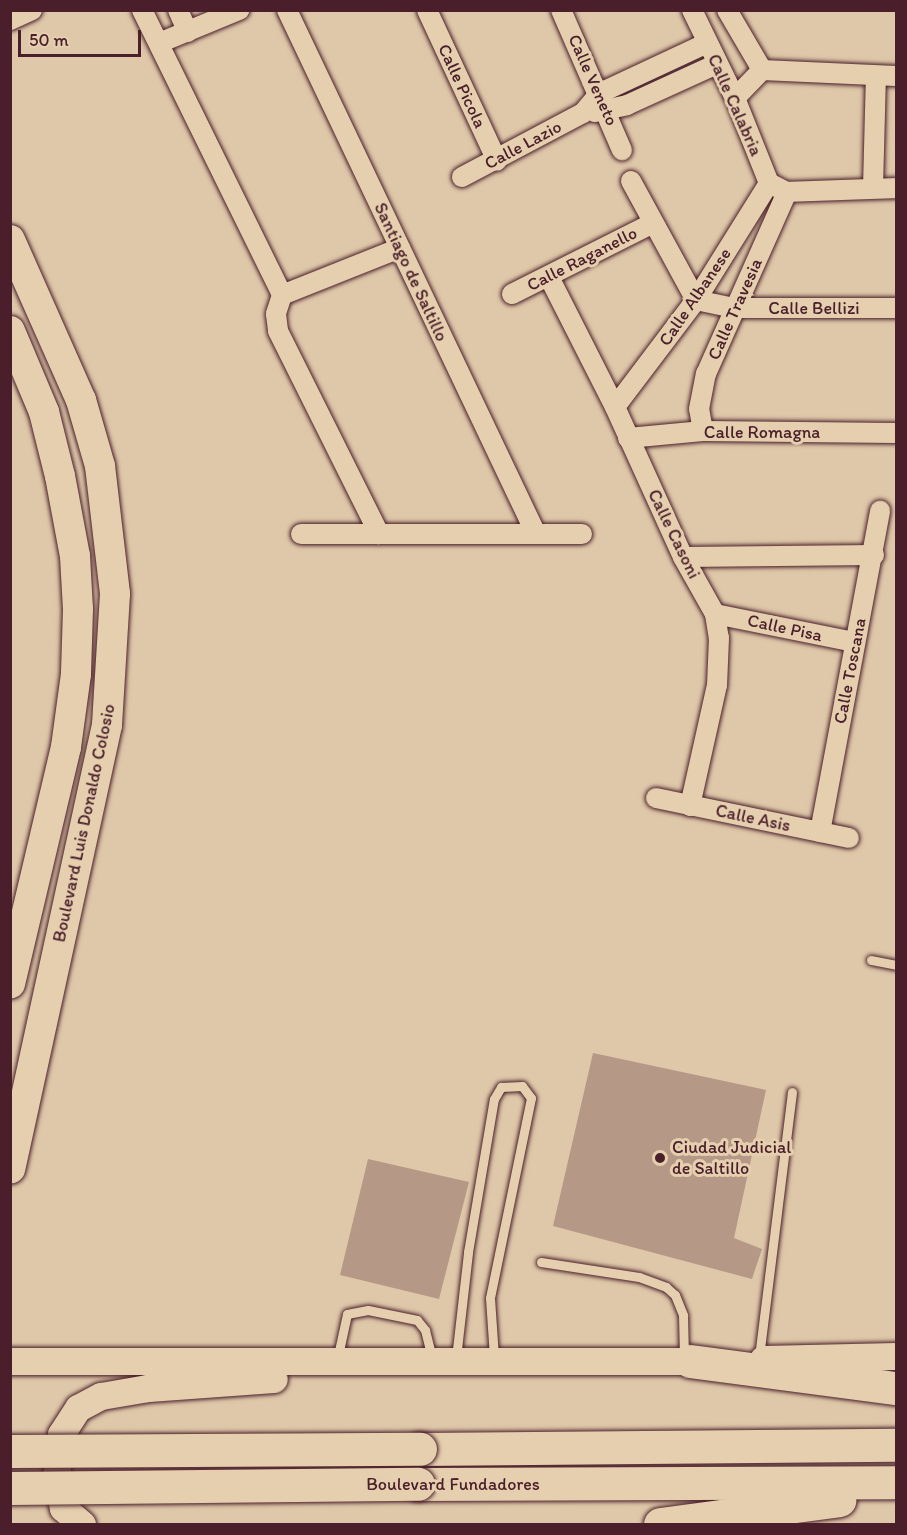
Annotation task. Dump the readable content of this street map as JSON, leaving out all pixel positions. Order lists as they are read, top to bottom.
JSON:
{
  "streets": {
    "highway": ["Boulevard Fundadores"],
    "main road": ["Boulevard Luis Donaldo Colosio"],
    "street": [
      "Calle Veneto",
      "Calle Picola",
      "Calle Calabria",
      "Calle Lazio",
      "Calle Raganello",
      "Santiago de Saltillo",
      "Calle Albanese",
      "Calle Bellizi",
      "Calle Travesia",
      "Calle Romagna",
      "Calle Casoni",
      "Calle Pisa",
      "Calle Toscana",
      "Calle Asis"
    ]
  },
  "crossings": [
    ["Calle Veneto", "Calle Lazio"],
    ["Calle Picola", "Calle Lazio"],
    ["Calle Calabria", "Calle Lazio"],
    ["Calle Calabria", "Calle Albanese"],
    ["Calle Raganello", "Calle Casoni"],
    ["Calle Albanese", "Calle Bellizi"],
    ["Calle Albanese", "Calle Casoni"],
    ["Calle Bellizi", "Calle Travesia"],
    ["Calle Travesia", "Calle Romagna"],
    ["Calle Romagna", "Calle Casoni"],
    ["Calle Casoni", "Calle Pisa"],
    ["Calle Casoni", "Calle Asis"],
    ["Calle Pisa", "Calle Toscana"],
    ["Calle Toscana", "Calle Asis"]
  ],
  "places": ["Ciudad Judicial de Saltillo"],
  "scale_bar": "50 m"
}
